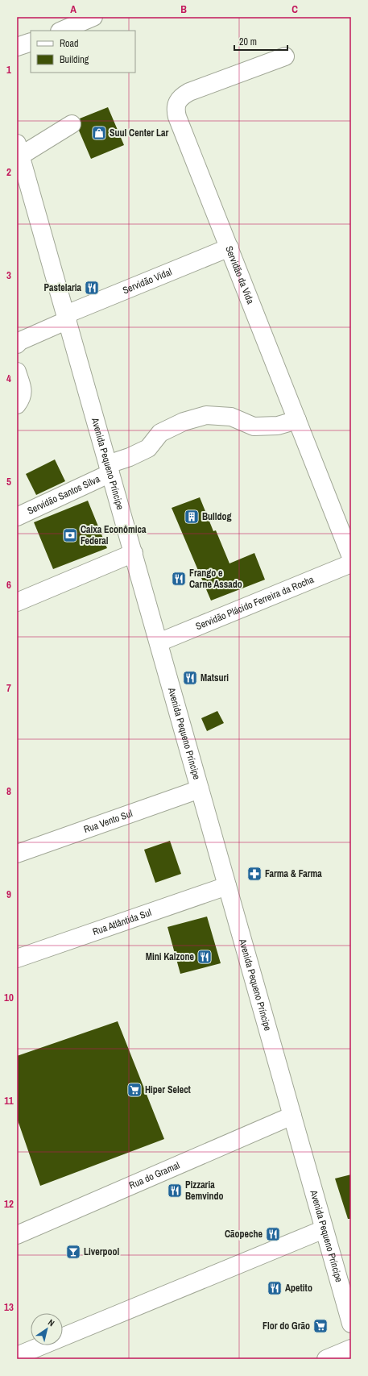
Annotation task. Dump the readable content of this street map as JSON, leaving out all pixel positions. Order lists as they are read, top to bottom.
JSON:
{
  "streets": {
    "street": [
      "Servidão da Vida",
      "Servidão Vidal",
      "Avenida Pequeno Príncipe",
      "Servidão Santos Silva",
      "Servidão Plácido Ferreira da Rocha",
      "Rua Vento Sul",
      "Rua Atlântida Sul",
      "Rua do Gramal"
    ]
  },
  "crossings": [
    ["Servidão da Vida", "Servidão Vidal"],
    ["Servidão da Vida", "Servidão Santos Silva"],
    ["Servidão Vidal", "Avenida Pequeno Príncipe"],
    ["Avenida Pequeno Príncipe", "Servidão Santos Silva"],
    ["Avenida Pequeno Príncipe", "Servidão Plácido Ferreira da Rocha"],
    ["Avenida Pequeno Príncipe", "Rua Vento Sul"],
    ["Avenida Pequeno Príncipe", "Rua Atlântida Sul"],
    ["Avenida Pequeno Príncipe", "Rua do Gramal"]
  ],
  "places": {
    "shop": ["Suul Center Lar"],
    "restaurant": [
      "Pastelaria",
      "Frango e Carne Assado",
      "Matsuri",
      "Mini Kalzone",
      "Pizzaria Bemvindo",
      "Cãopeche",
      "Apetito"
    ],
    "building": ["Bulldog"],
    "bank": ["Caixa Econômica Federal"],
    "pharmacy": ["Farma & Farma"],
    "supermarket": ["Hiper Select", "Flor do Grão"],
    "bar": ["Liverpool"]
  },
  "legend": ["Road", "Building"],
  "scale_bar": "20 m",
  "north": "top right",
  "grid": {
    "columns": ["A", "B", "C"],
    "rows": [
      "1",
      "2",
      "3",
      "4",
      "5",
      "6",
      "7",
      "8",
      "9",
      "10",
      "11",
      "12",
      "13"
    ]
  }
}
